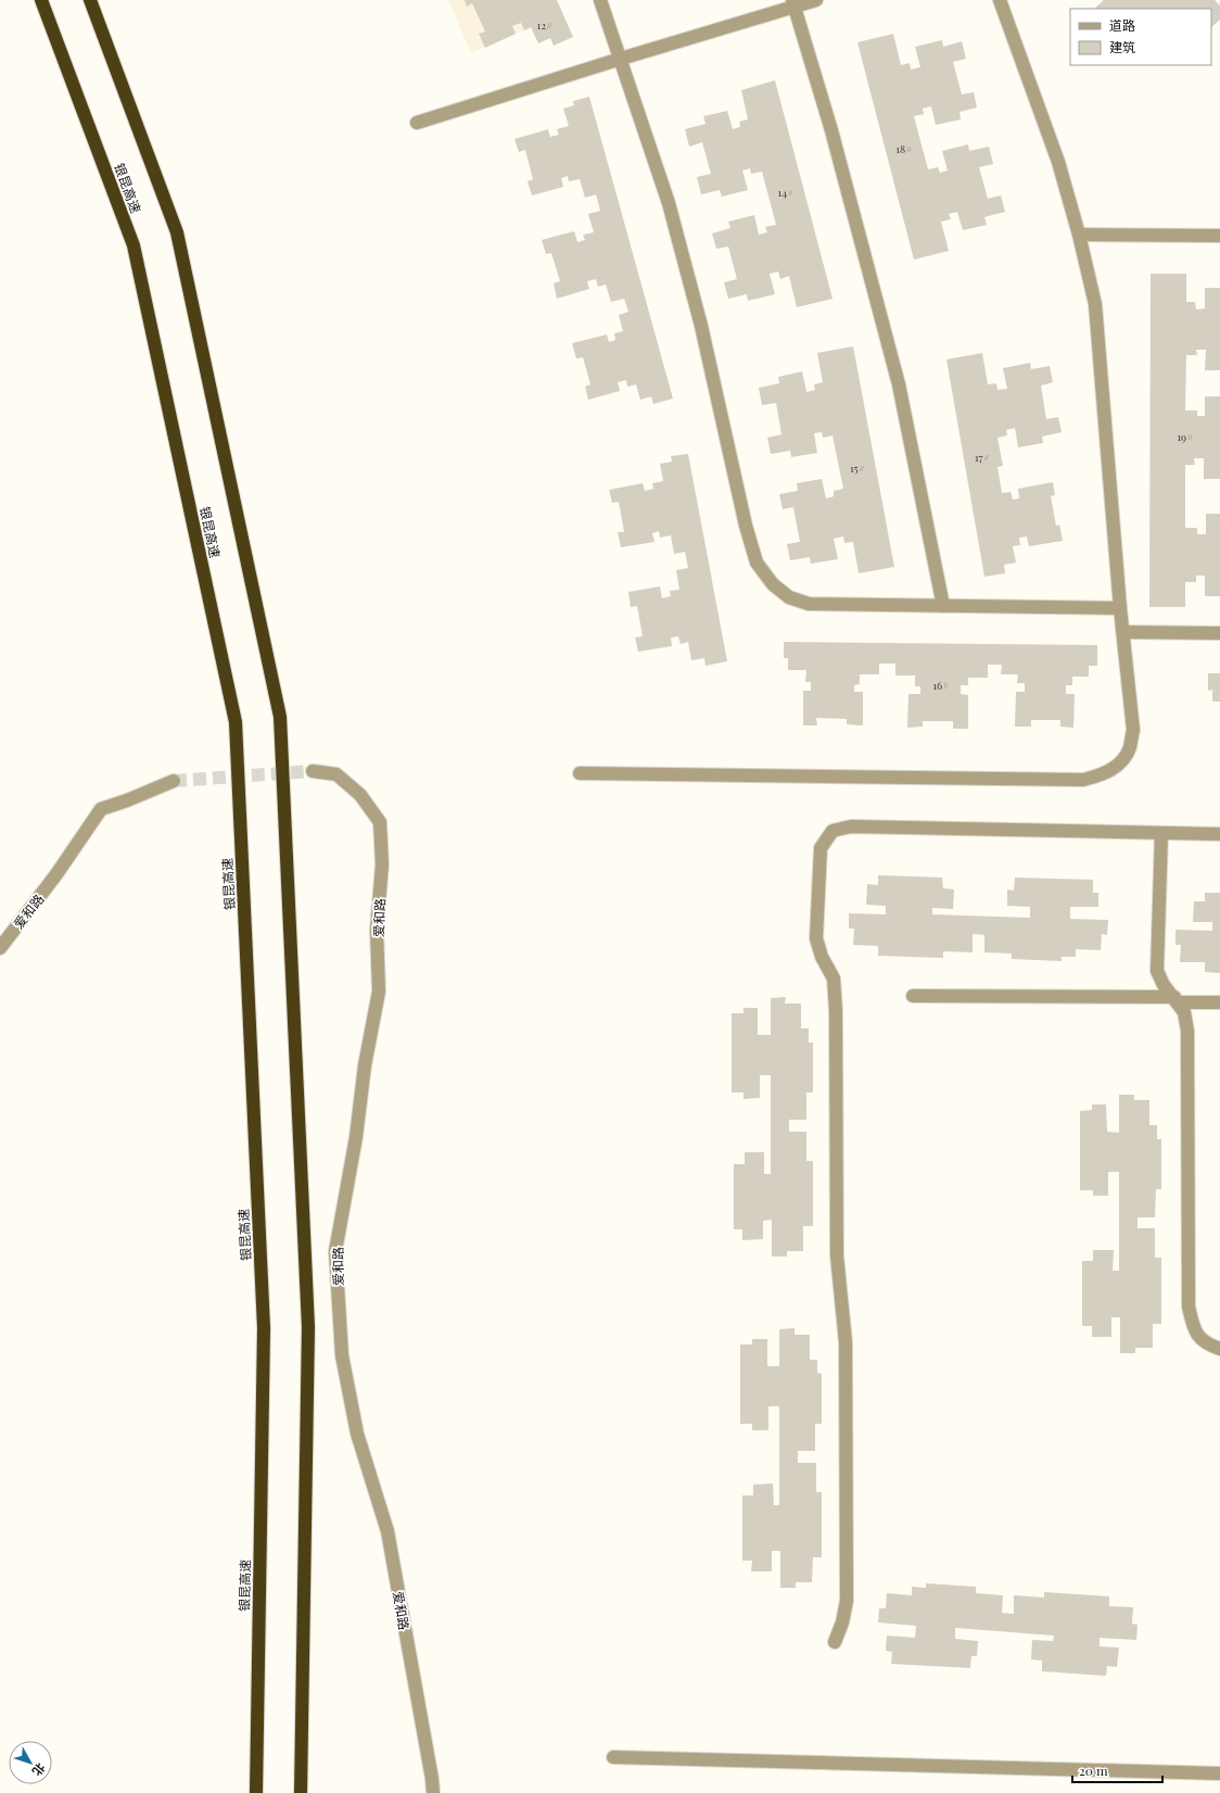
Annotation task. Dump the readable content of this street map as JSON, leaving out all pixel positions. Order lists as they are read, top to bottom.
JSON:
{
  "streets": {
    "highway": ["银昆高速"],
    "street": ["爱和路"]
  },
  "house_numbers": [
    "12#",
    "18#",
    "14#",
    "19#",
    "17#",
    "15#",
    "16#"
  ],
  "legend": ["道路", "建筑"],
  "scale_bar": "20 m",
  "north": "bottom right"
}
